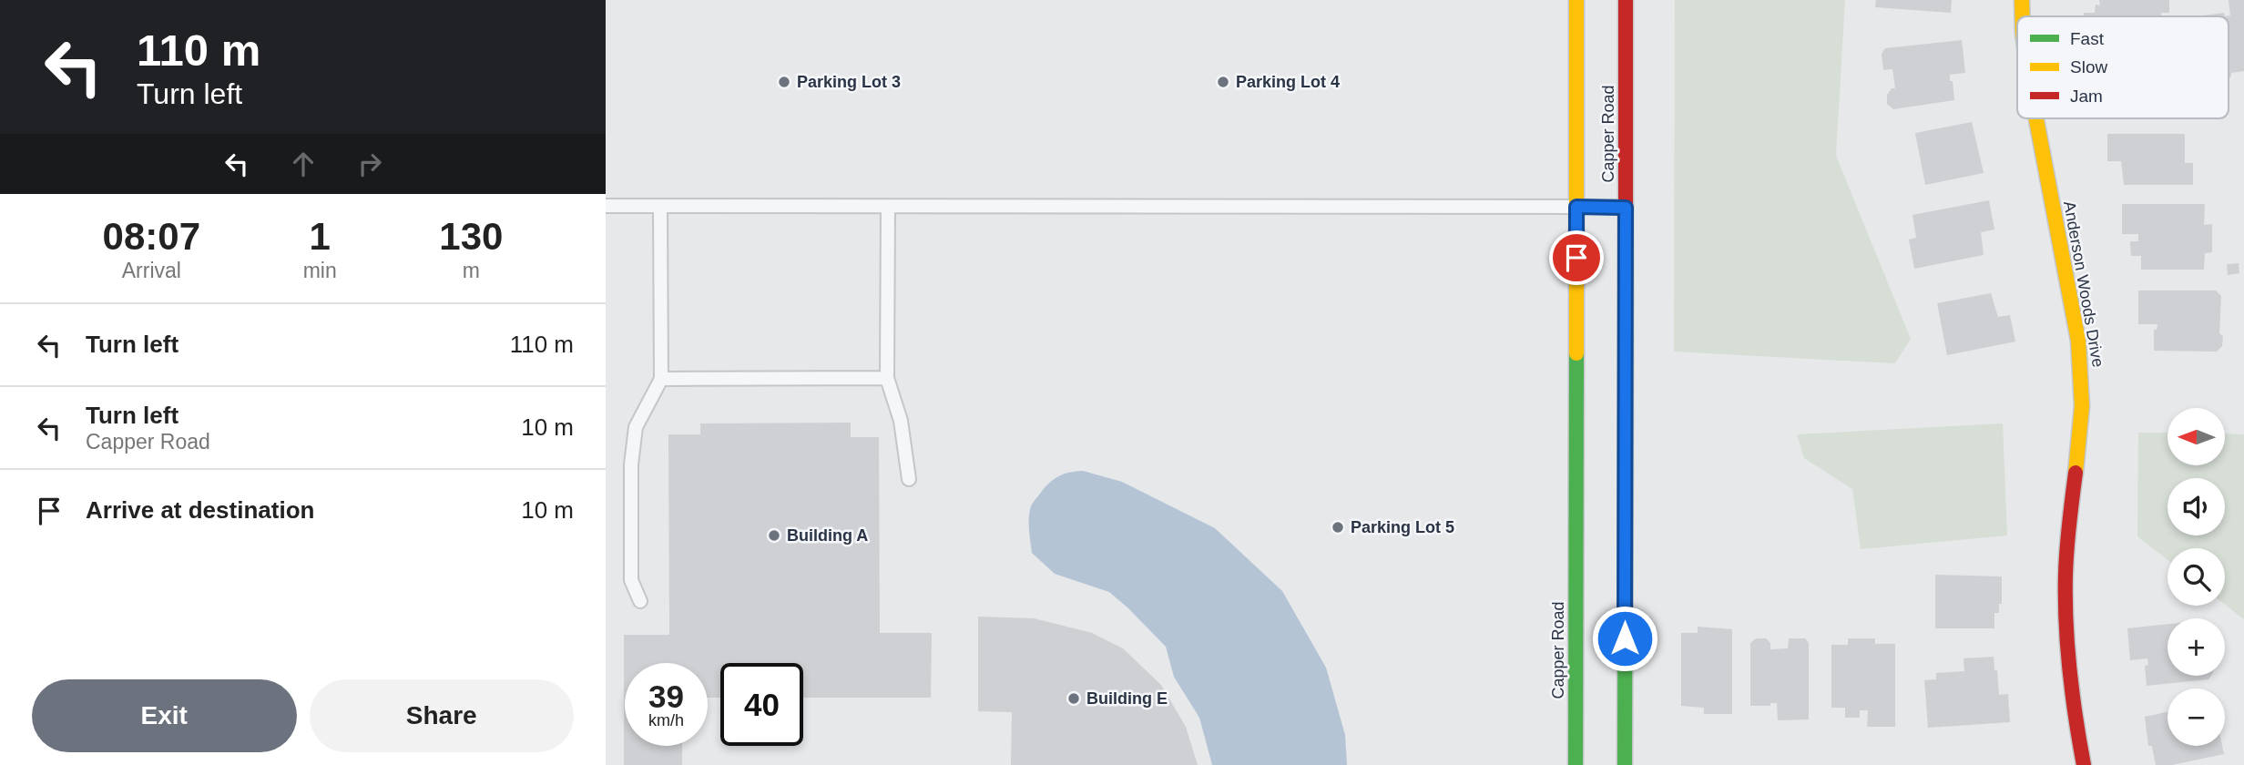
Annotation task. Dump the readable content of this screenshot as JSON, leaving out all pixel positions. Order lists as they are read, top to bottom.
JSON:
{
  "streets": {
    "street": ["Capper Road", "Anderson Woods Drive"]
  },
  "places": [
    "Parking Lot 3",
    "Parking Lot 4",
    "Parking Lot 5",
    "Building A",
    "Building E"
  ],
  "legend": ["Fast", "Slow", "Jam"],
  "north": "left",
  "page": {
    "turn": ["110 m", "Turn left"],
    "eta": [
      "08:07",
      "Arrival",
      "1",
      "min",
      "130",
      "m"
    ],
    "list": [
      {
        "name": "Turn left",
        "value": "110 m"
      },
      {
        "name": "Turn left",
        "note": "Capper Road",
        "value": "10 m"
      },
      {
        "name": "Arrive at destination",
        "value": "10 m"
      }
    ],
    "map_buttons": ["+", "−"],
    "speed": "39 km/h",
    "limit": "40",
    "buttons": ["Exit", "Share"]
  }
}
